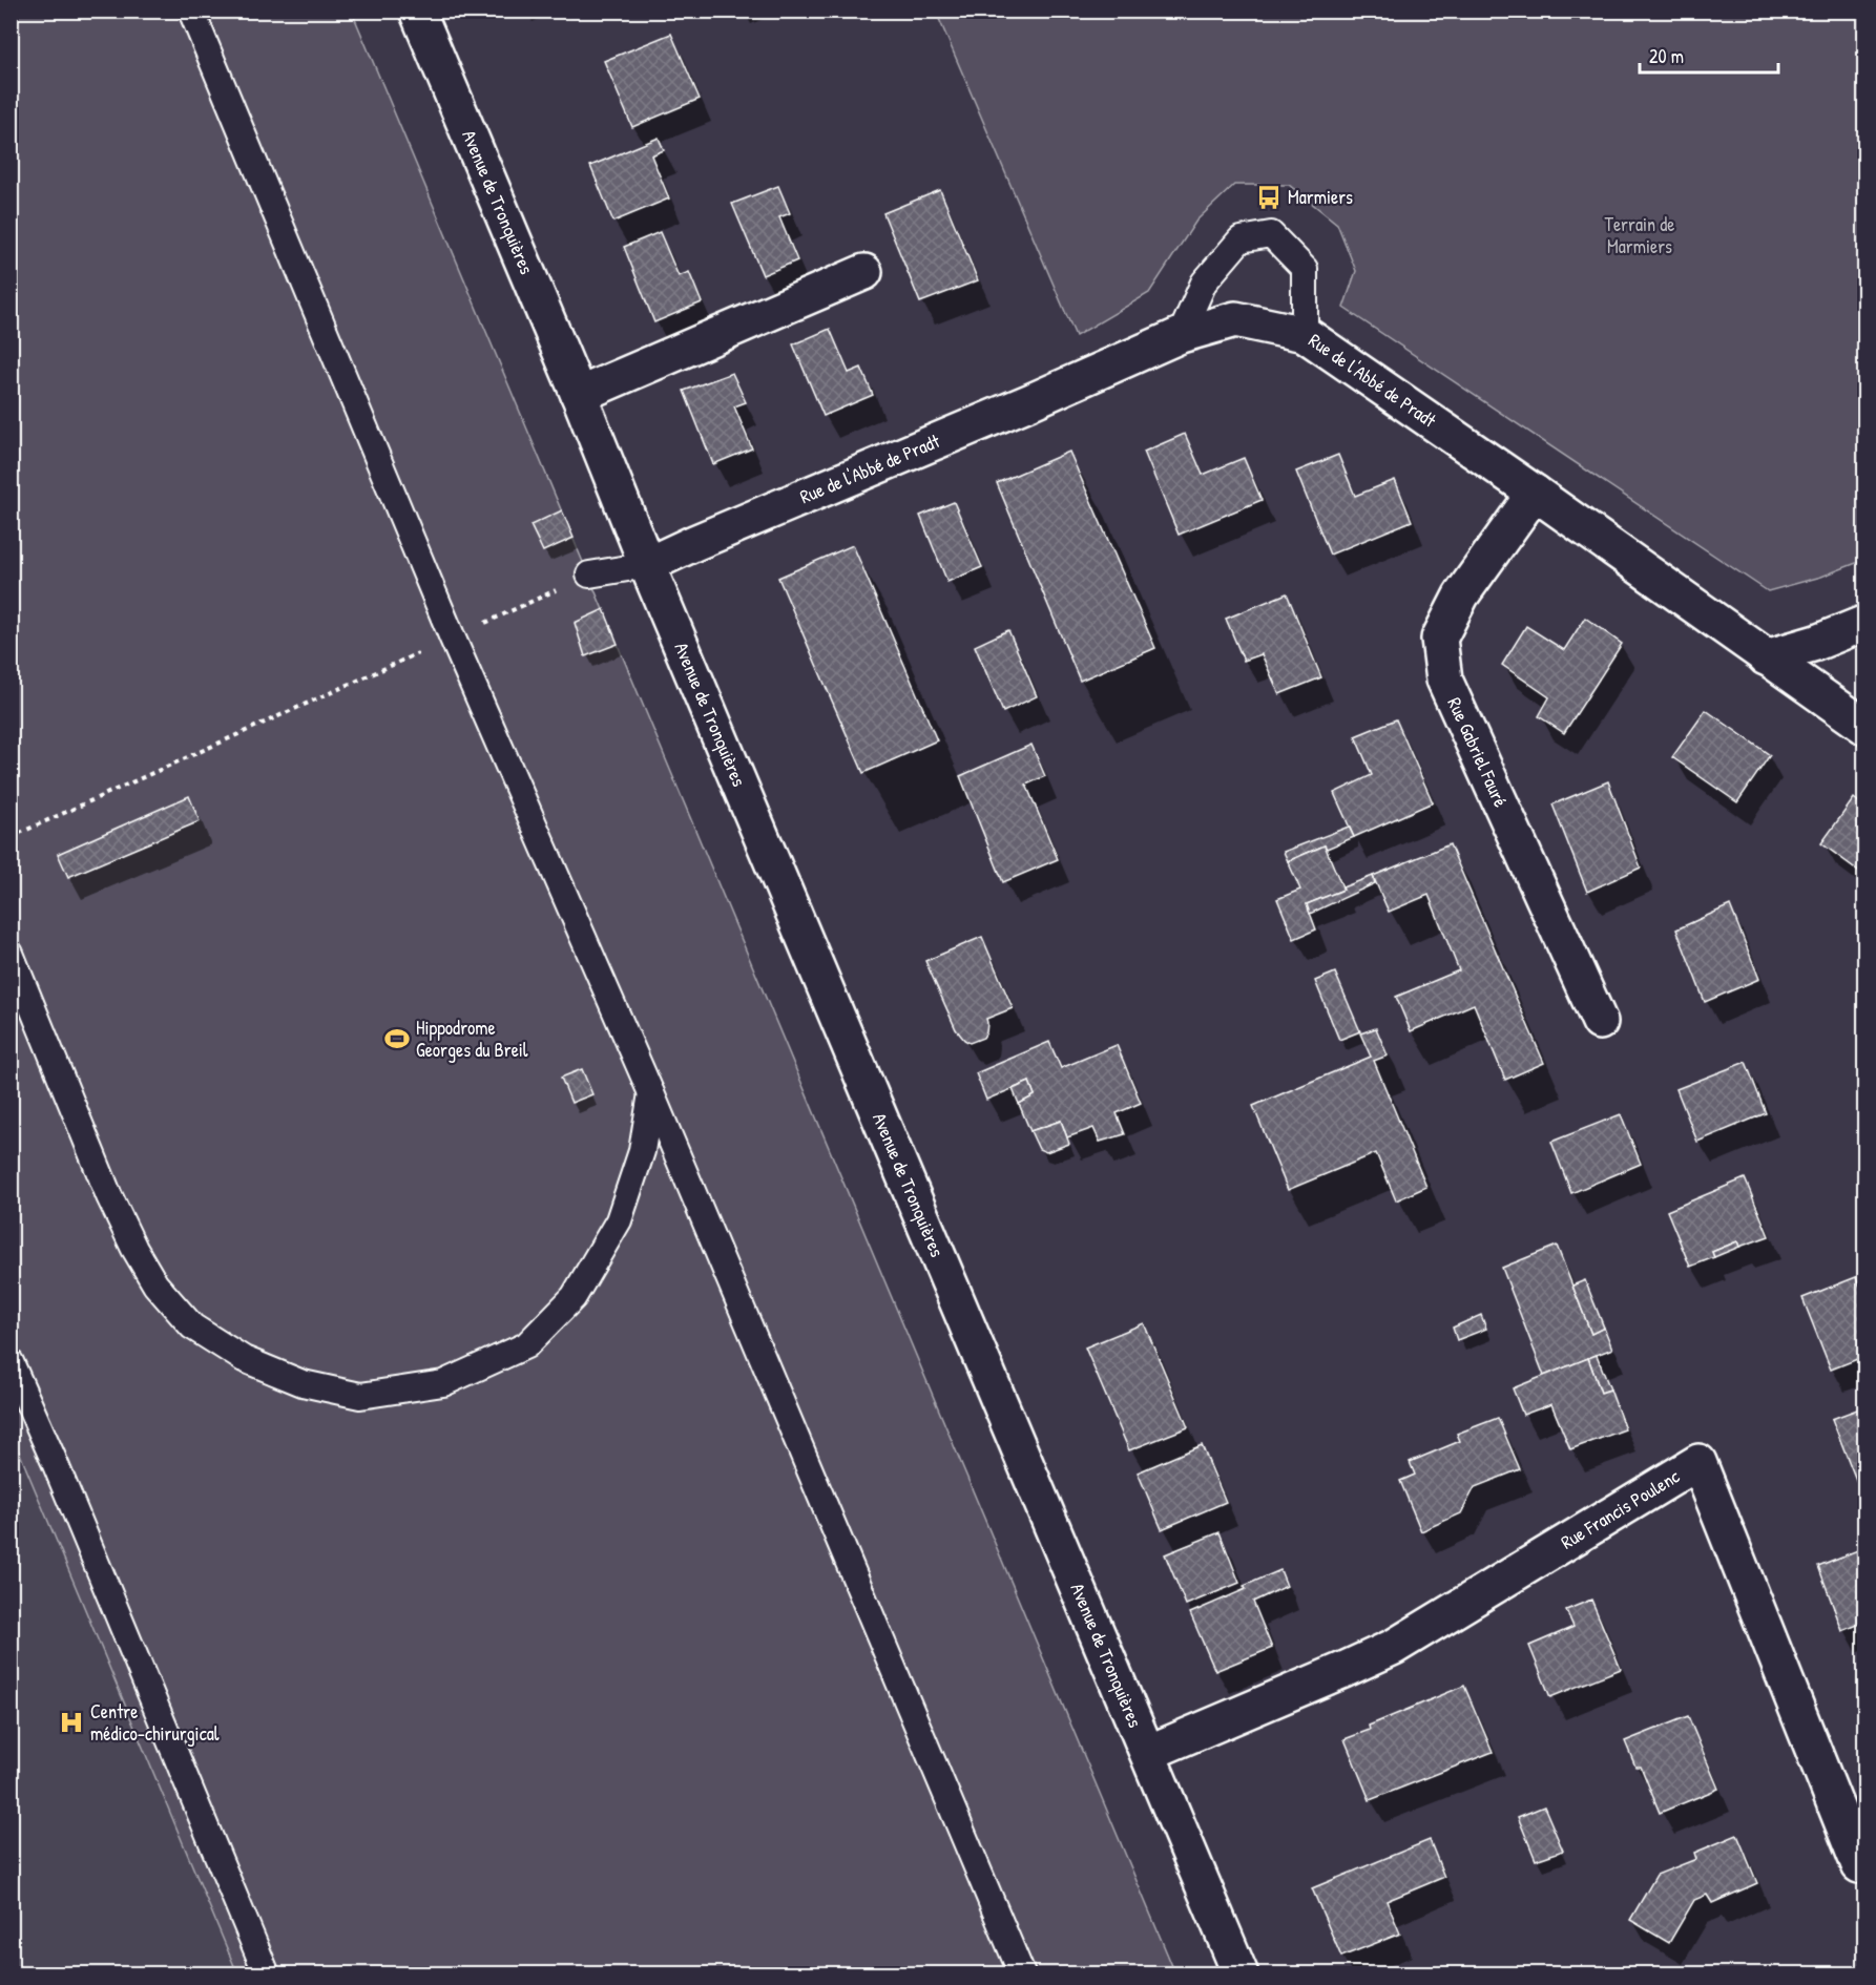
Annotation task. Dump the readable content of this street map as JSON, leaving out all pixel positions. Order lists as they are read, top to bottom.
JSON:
{
  "streets": {
    "street": [
      "Avenue de Tronquières",
      "Rue de l'Abbé de Pradt",
      "Rue Gabriel Fauré",
      "Rue Francis Poulenc"
    ]
  },
  "crossings": [
    ["Avenue de Tronquières", "Rue de l'Abbé de Pradt"],
    ["Avenue de Tronquières", "Rue Francis Poulenc"],
    ["Rue de l'Abbé de Pradt", "Rue Gabriel Fauré"]
  ],
  "parks": ["Terrain de Marmiers"],
  "places": {
    "bus stop": ["Marmiers"],
    "sports": ["Hippodrome Georges du Breil"],
    "hospital": ["Centre médico-chirurgical"]
  },
  "scale_bar": "20 m"
}
